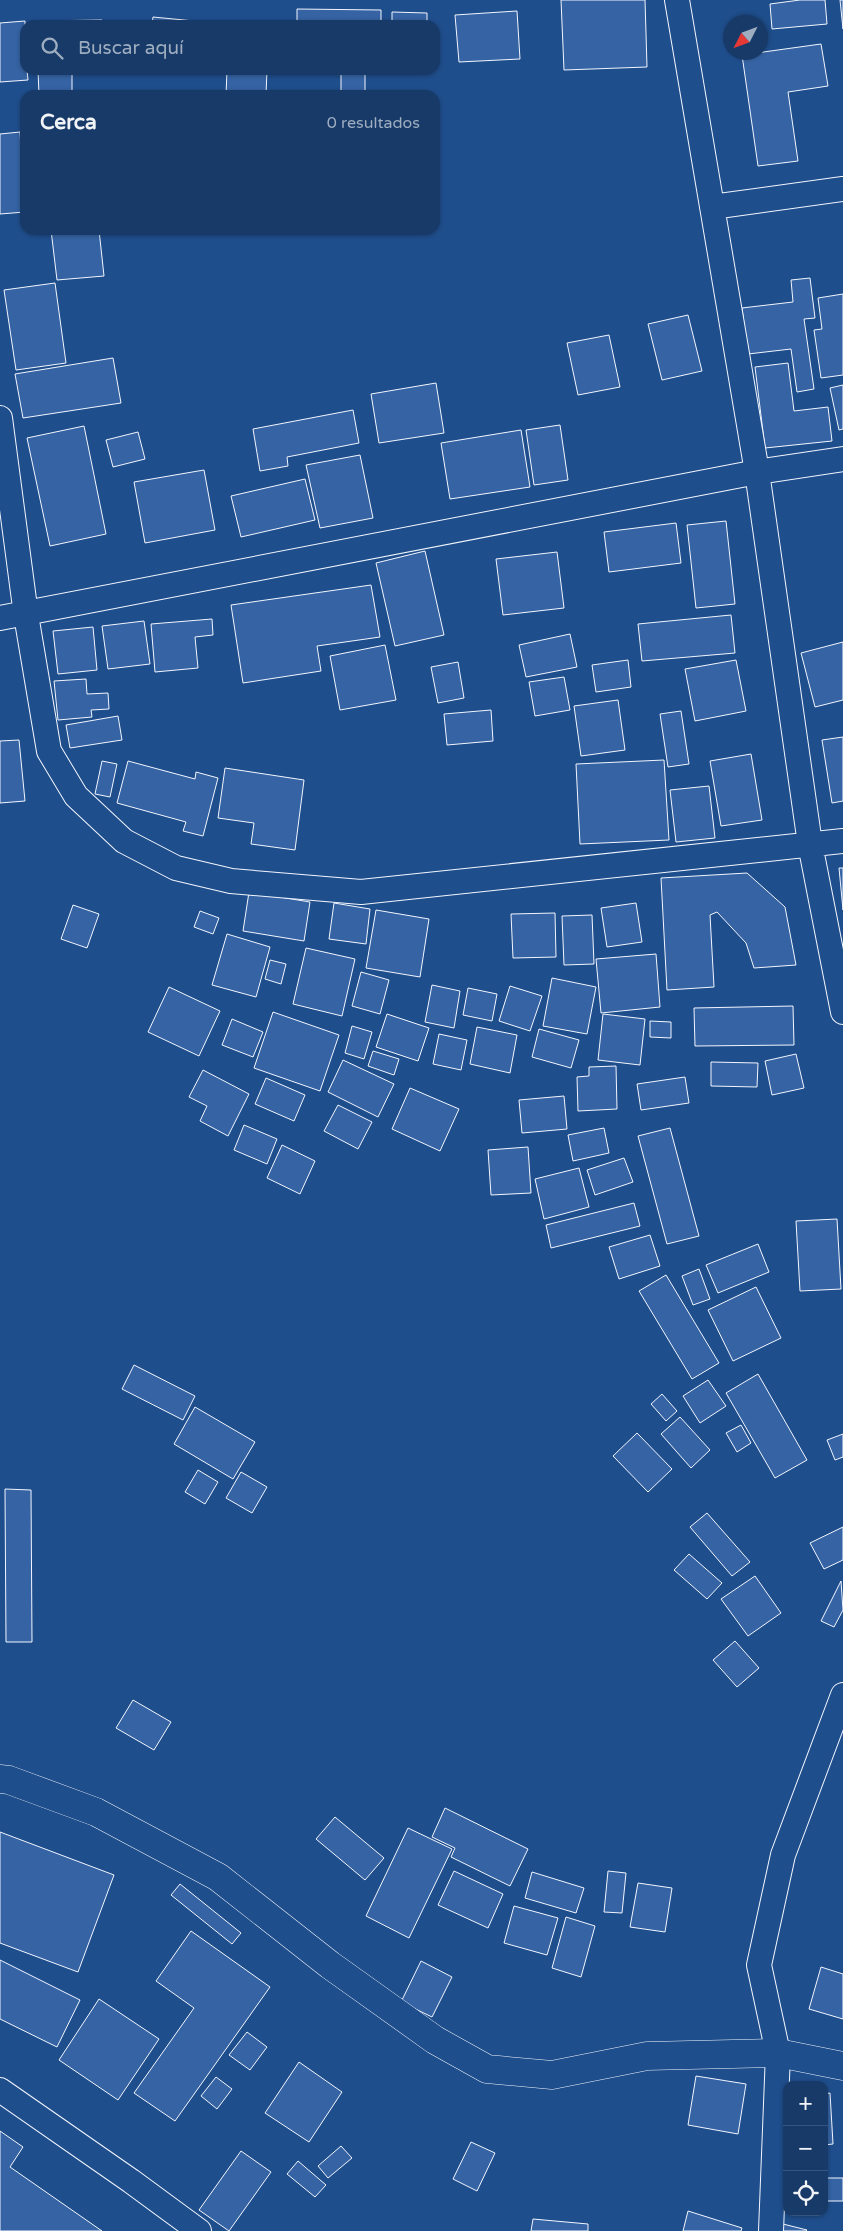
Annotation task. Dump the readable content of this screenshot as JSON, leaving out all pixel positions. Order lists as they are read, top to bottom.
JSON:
{
  "north": "bottom left",
  "page": {
    "search": "Buscar aquí",
    "heading": ["Cerca", "0 resultados"],
    "map_buttons": ["+", "−"]
  }
}
